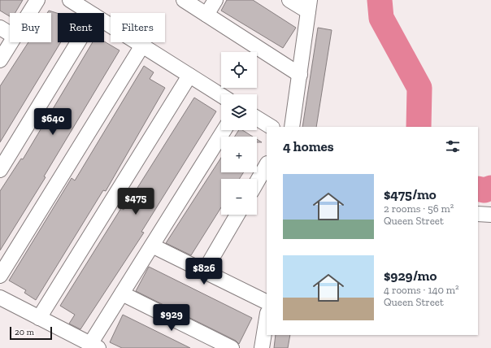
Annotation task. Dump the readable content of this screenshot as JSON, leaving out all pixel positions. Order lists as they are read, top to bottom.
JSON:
{
  "scale_bar": "20 m",
  "page": {
    "chip": ["Buy", "Rent", "Filters"],
    "map_buttons": ["+", "−"],
    "price": [
      "$640",
      "$475",
      "$826",
      "$929"
    ],
    "heading": "4 homes",
    "list": [
      {
        "name": "$475/mo",
        "note": "2 rooms · 56 m² · Queen Street"
      },
      {
        "name": "$929/mo",
        "note": "4 rooms · 140 m² · Queen Street"
      }
    ],
    "scale": "20 m"
  }
}
